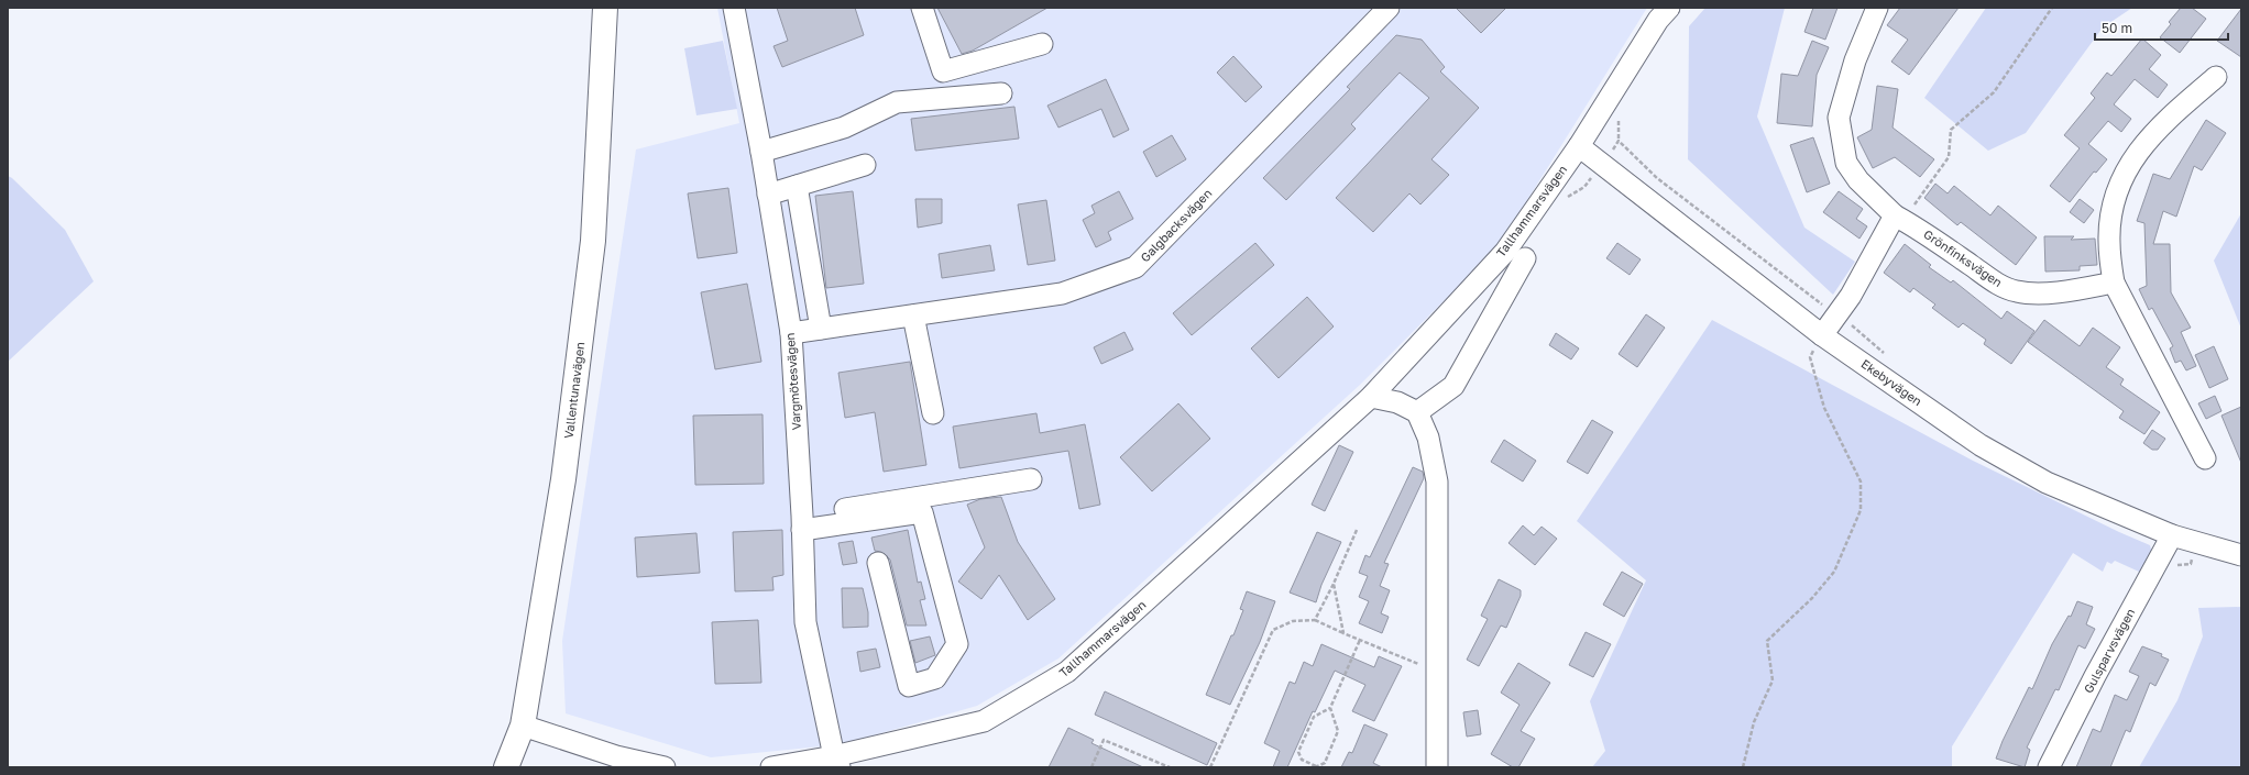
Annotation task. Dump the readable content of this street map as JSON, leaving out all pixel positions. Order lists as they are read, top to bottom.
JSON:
{
  "streets": {
    "main road": ["Vallentunavägen"],
    "street": [
      "Tallhammarsvägen",
      "Galgbacksvägen",
      "Grönfinksvägen",
      "Vargmötesvägen",
      "Ekebyvägen",
      "Gulsparvsvägen"
    ]
  },
  "crossings": [
    ["Tallhammarsvägen", "Vargmötesvägen"],
    ["Tallhammarsvägen", "Ekebyvägen"],
    ["Galgbacksvägen", "Vargmötesvägen"],
    ["Ekebyvägen", "Gulsparvsvägen"]
  ],
  "scale_bar": "50 m"
}
